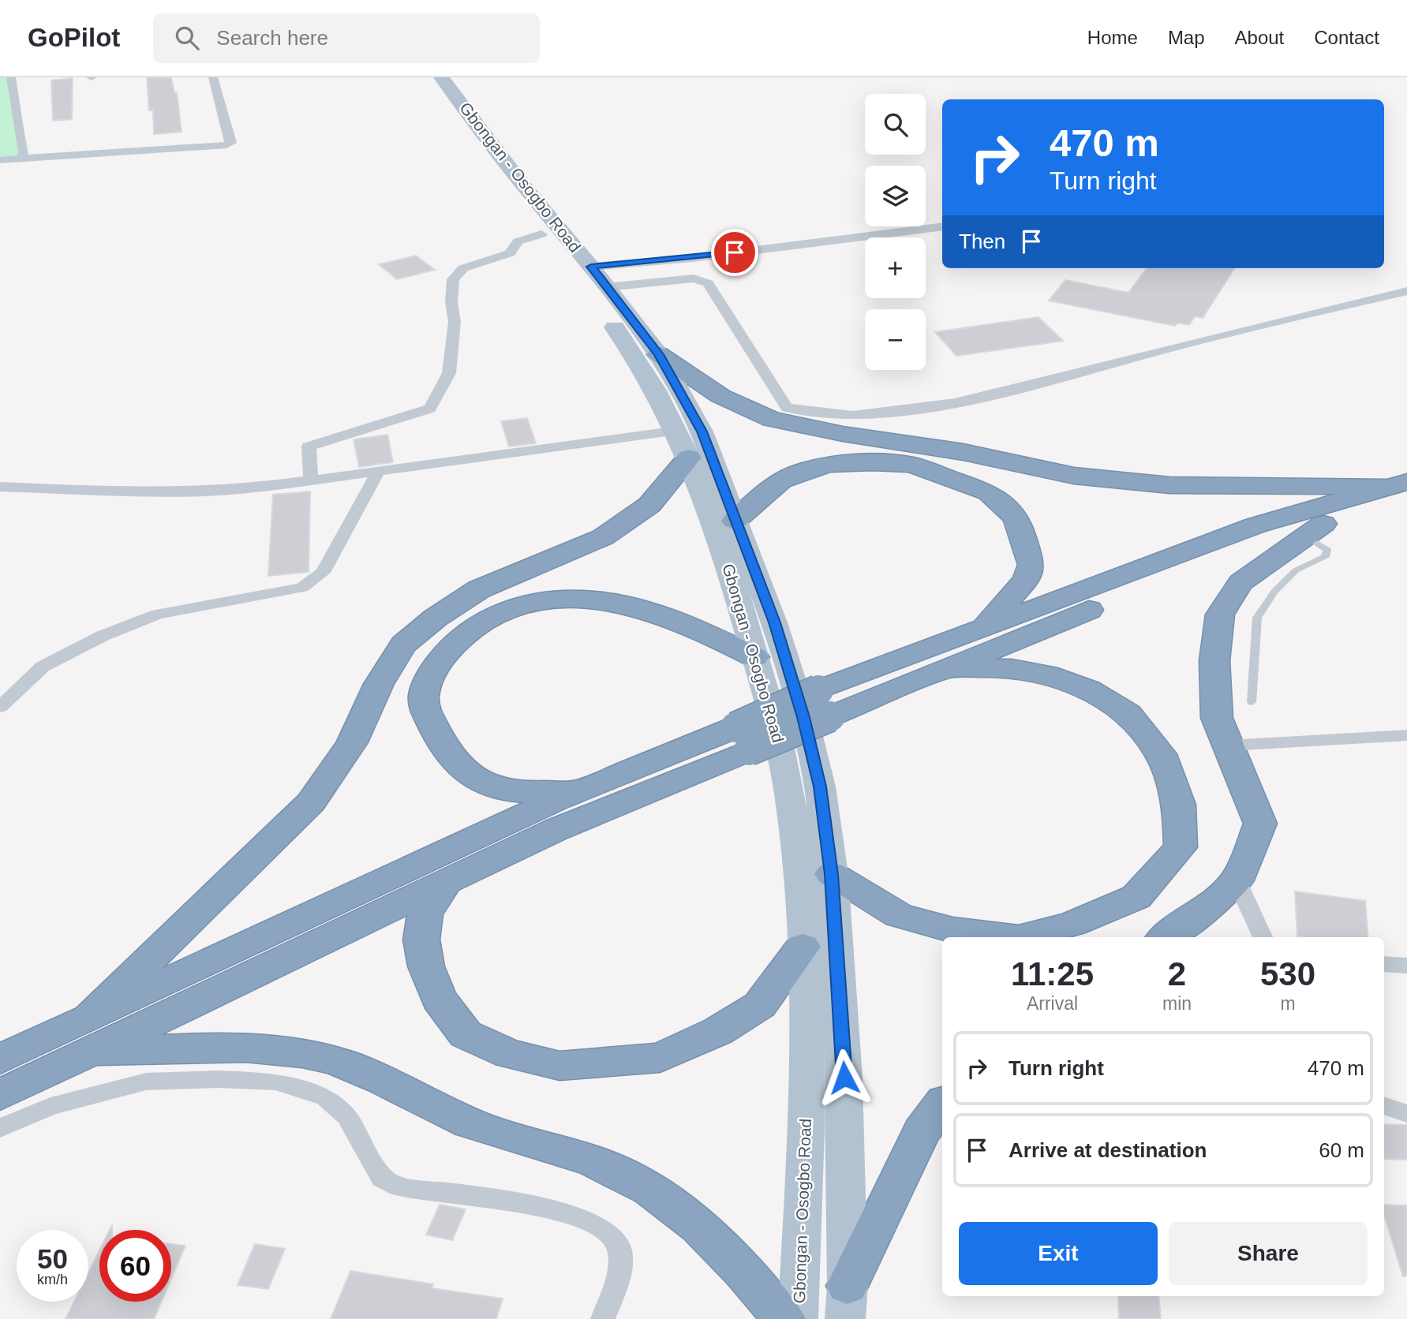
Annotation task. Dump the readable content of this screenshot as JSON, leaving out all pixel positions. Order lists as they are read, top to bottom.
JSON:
{
  "streets": {
    "main road": ["Gbongan - Osogbo Road"]
  },
  "page": {
    "header": "GoPilot",
    "search": "Search here",
    "nav": [
      "Home",
      "Map",
      "About",
      "Contact"
    ],
    "map_buttons": ["+", "−"],
    "turn": ["470 m", "Turn right"],
    "then": "Then",
    "eta": [
      "11:25",
      "Arrival",
      "2",
      "min",
      "530",
      "m"
    ],
    "list": [
      {
        "name": "Turn right",
        "value": "470 m"
      },
      {
        "name": "Arrive at destination",
        "value": "60 m"
      }
    ],
    "buttons": ["Exit", "Share"],
    "speed": "50 km/h",
    "limit": "60"
  }
}
